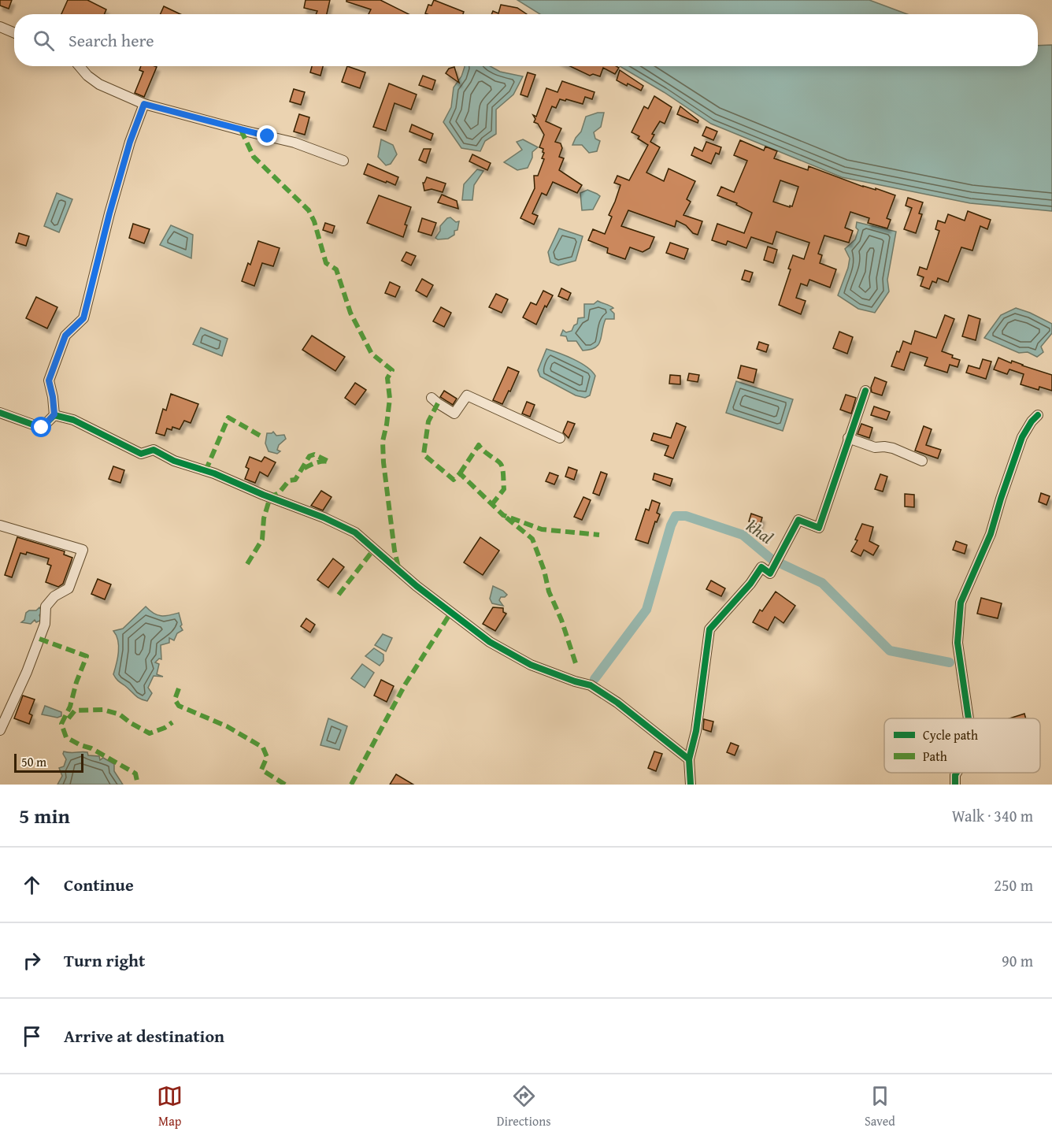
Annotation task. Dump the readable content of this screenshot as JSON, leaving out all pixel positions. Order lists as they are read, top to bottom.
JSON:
{
  "water": ["khal"],
  "legend": ["Cycle path", "Path"],
  "scale_bar": "50 m",
  "page": {
    "search": "Search here",
    "scale": "50 m",
    "heading": ["5 min", "Walk · 340 m"],
    "list": [
      ["Continue", "250 m"],
      ["Turn right", "90 m"],
      "Arrive at destination"
    ],
    "nav": ["Map", "Directions", "Saved"]
  }
}
